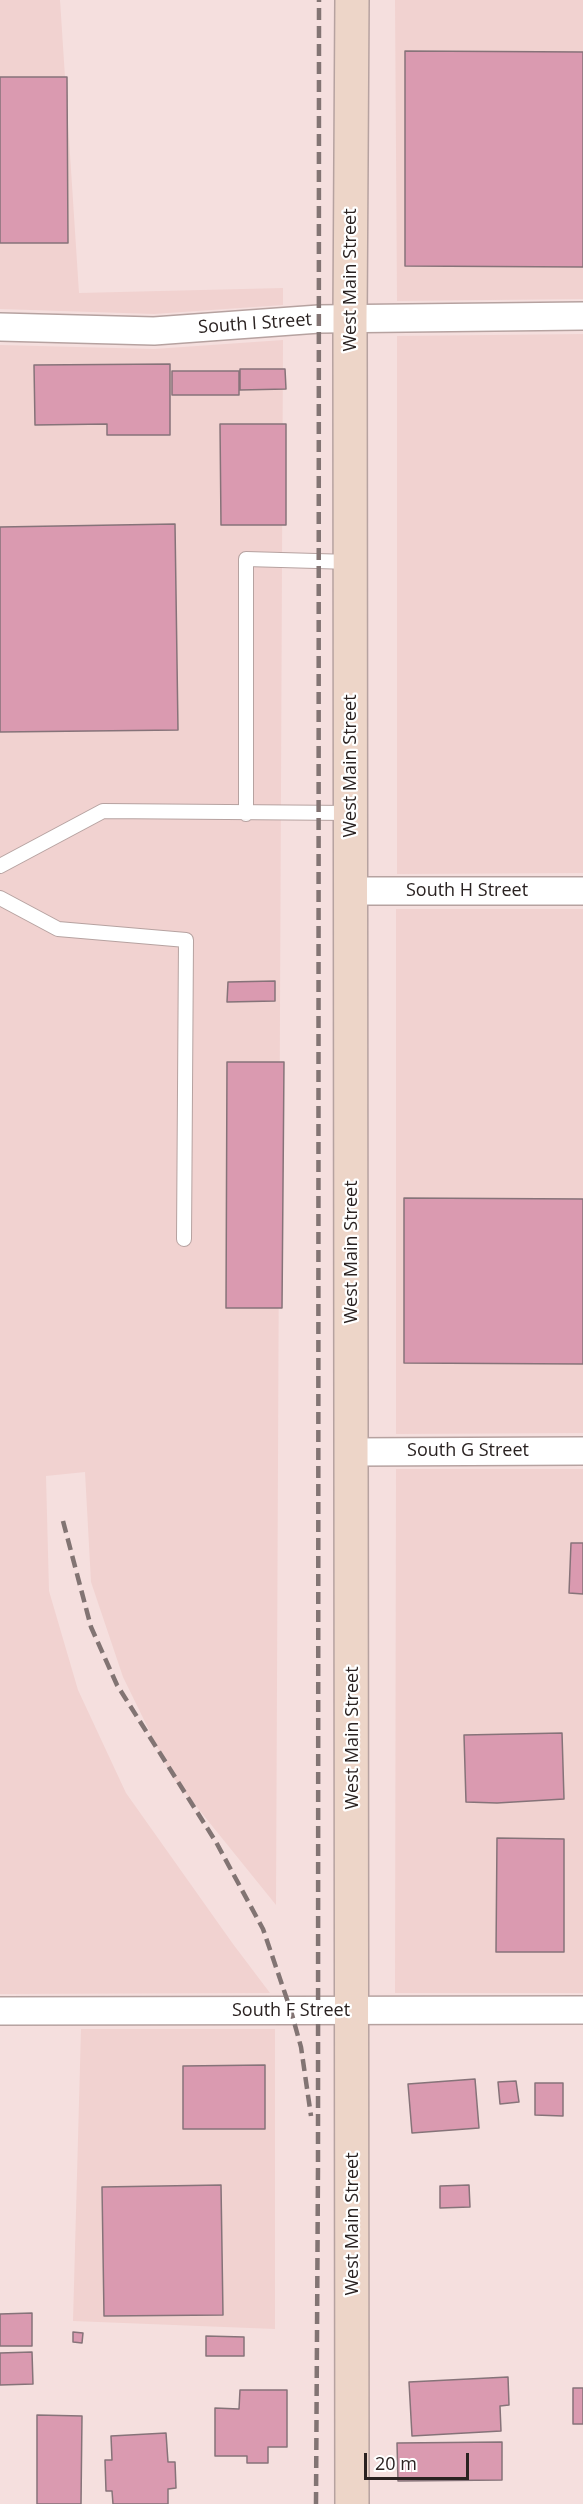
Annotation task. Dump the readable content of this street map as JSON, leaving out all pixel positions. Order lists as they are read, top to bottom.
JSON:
{
  "streets": {
    "main road": ["West Main Street"],
    "street": [
      "South I Street",
      "South H Street",
      "South G Street",
      "South F Street"
    ]
  },
  "crossings": [
    ["West Main Street", "South I Street"],
    ["West Main Street", "South H Street"],
    ["West Main Street", "South G Street"],
    ["West Main Street", "South F Street"]
  ],
  "scale_bar": "20 m"
}
